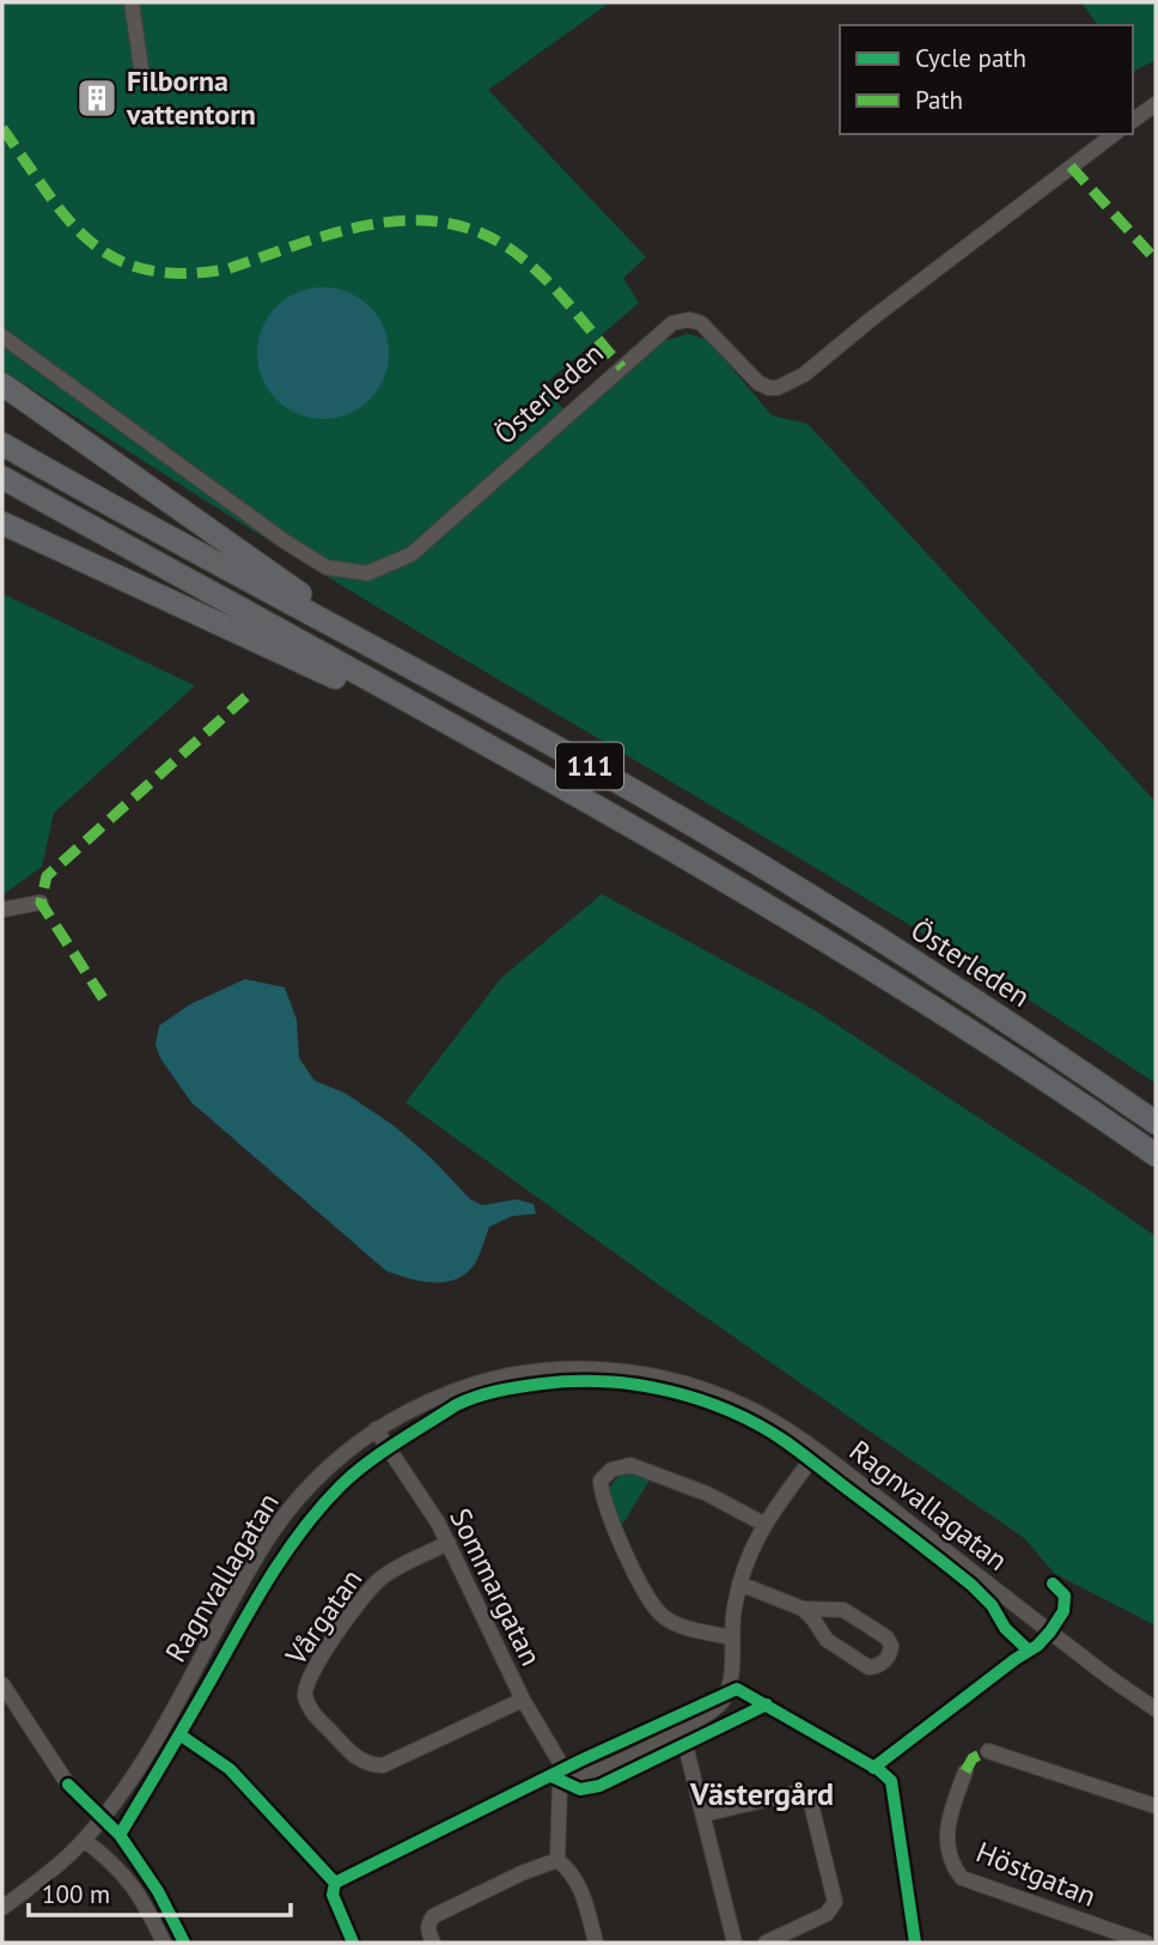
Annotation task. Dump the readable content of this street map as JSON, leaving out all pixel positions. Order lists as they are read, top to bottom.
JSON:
{
  "streets": {
    "main road": ["Österleden", "111"],
    "street": [
      "Ragnvallagatan",
      "Sommargatan",
      "Vårgatan",
      "Höstgatan"
    ]
  },
  "crossings": [
    ["Ragnvallagatan", "Sommargatan"],
    ["Sommargatan", "Vårgatan"]
  ],
  "districts": ["Västergård"],
  "places": {
    "building": ["Filborna vattentorn"]
  },
  "legend": ["Cycle path", "Path"],
  "scale_bar": "100 m"
}
